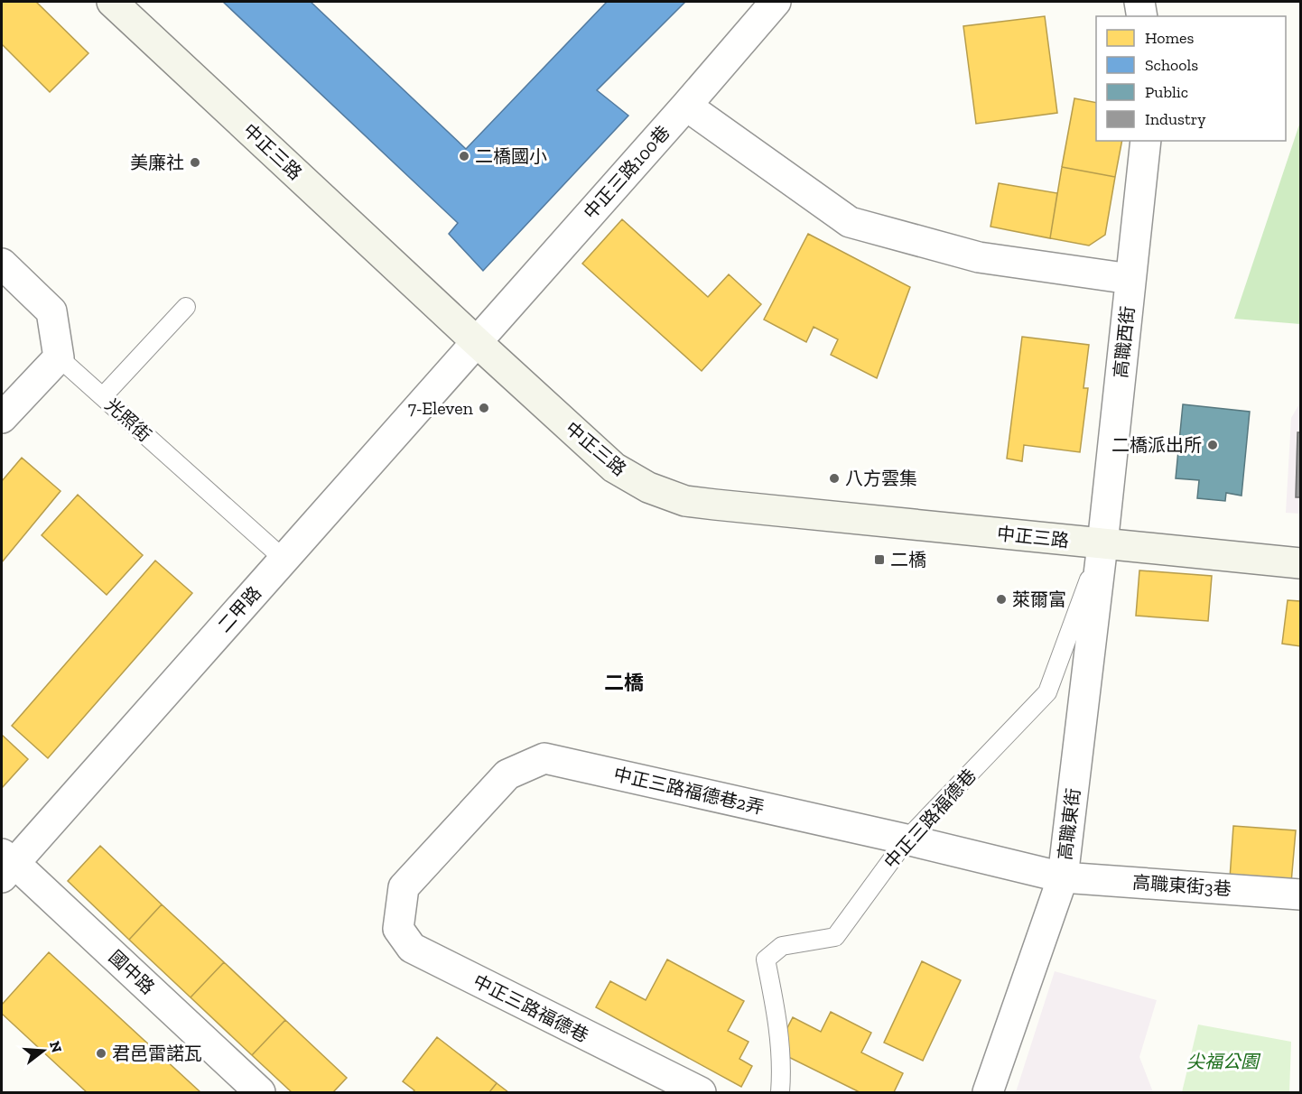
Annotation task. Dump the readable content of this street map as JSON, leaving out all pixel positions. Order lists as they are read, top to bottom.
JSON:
{
  "streets": {
    "street": [
      "中正三路",
      "中正三路100巷",
      "高職西街",
      "二甲路",
      "中正三路福德巷2弄",
      "中正三路福德巷",
      "高職東街",
      "高職東街3巷",
      "國中路"
    ],
    "lane": ["光照街"]
  },
  "crossings": [
    ["中正三路", "中正三路100巷"],
    ["中正三路", "高職西街"],
    ["中正三路", "二甲路"],
    ["中正三路", "中正三路福德巷"],
    ["中正三路", "高職東街"],
    ["中正三路100巷", "二甲路"],
    ["高職西街", "中正三路福德巷"],
    ["高職西街", "高職東街"],
    ["光照街", "二甲路"],
    ["二甲路", "國中路"],
    ["中正三路福德巷2弄", "中正三路福德巷"],
    ["中正三路福德巷2弄", "高職東街"],
    ["中正三路福德巷2弄", "高職東街3巷"],
    ["中正三路福德巷", "高職東街"],
    ["高職東街", "高職東街3巷"]
  ],
  "districts": ["二橋"],
  "parks": ["尖福公園"],
  "places": {
    "other": [
      "二橋國小",
      "美廉社",
      "7-Eleven",
      "二橋派出所",
      "八方雲集",
      "萊爾富",
      "君邑雷諾瓦"
    ],
    "transit": ["二橋"]
  },
  "legend": [
    "Homes",
    "Schools",
    "Public",
    "Industry"
  ],
  "north": "right"
}
